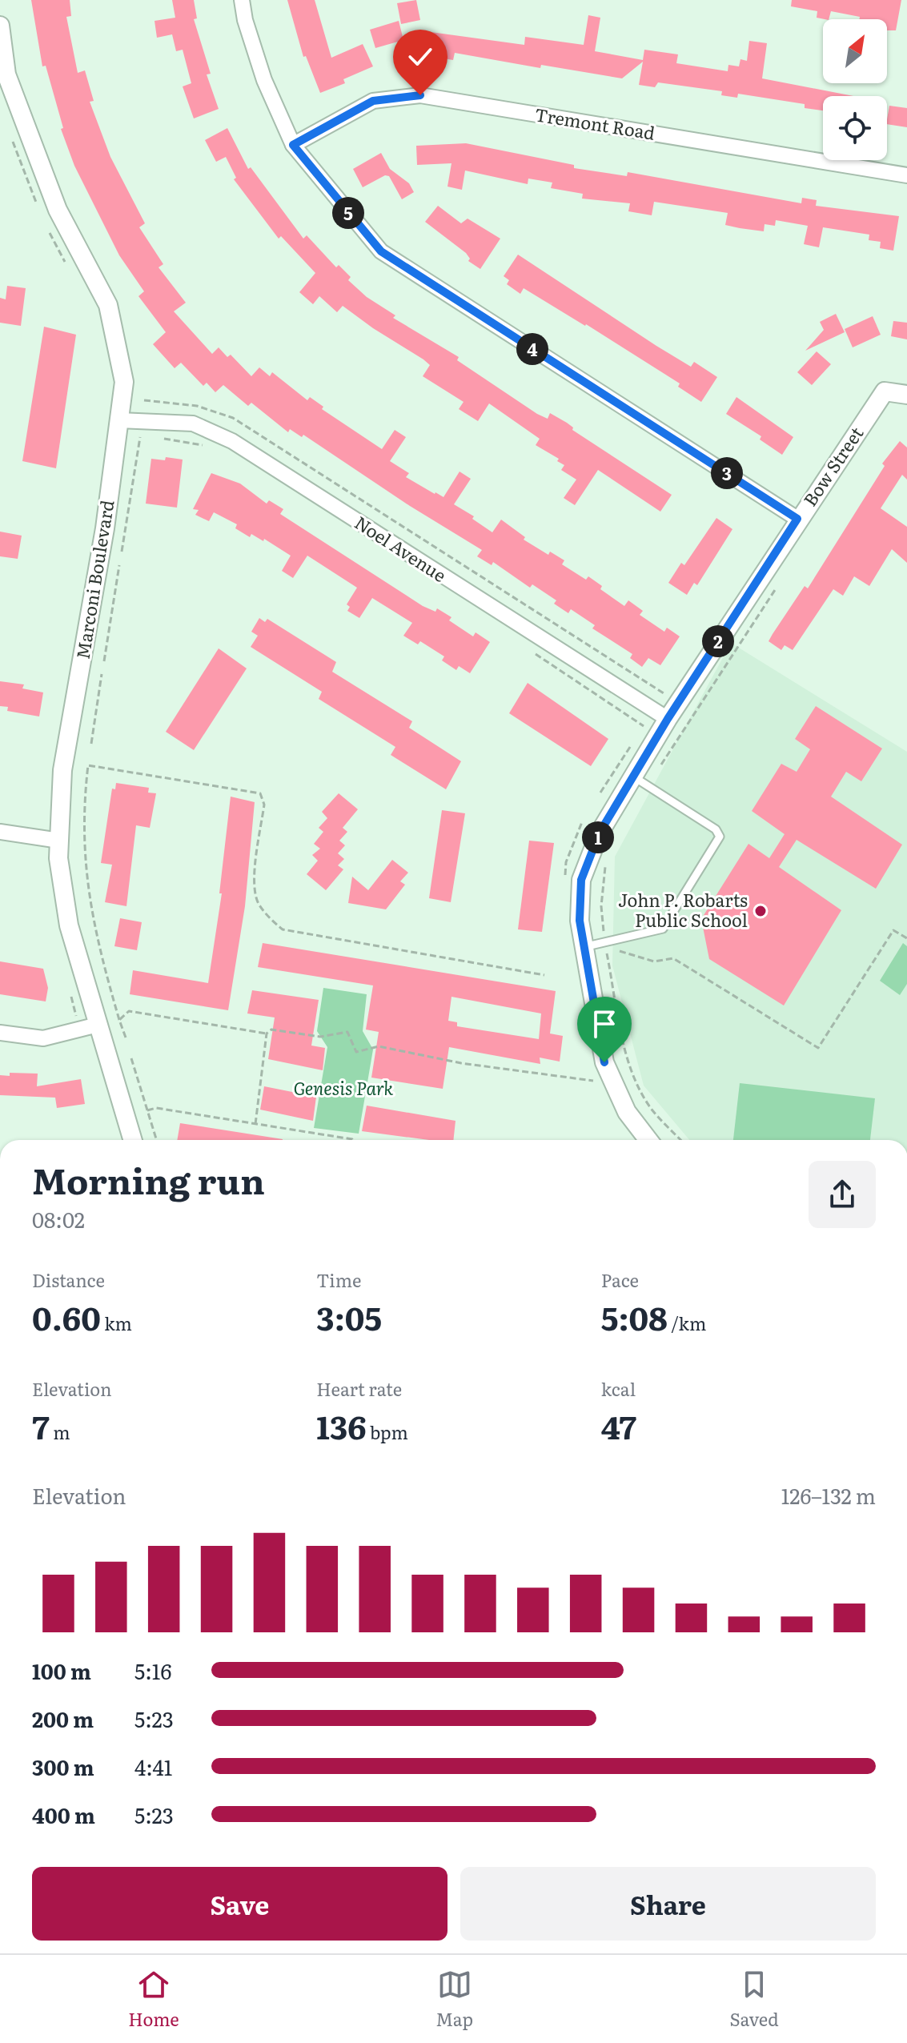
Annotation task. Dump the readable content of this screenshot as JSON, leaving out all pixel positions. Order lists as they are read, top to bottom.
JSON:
{
  "streets": {
    "street": [
      "Tremont Road",
      "Bow Street",
      "Noel Avenue",
      "Marconi Boulevard"
    ]
  },
  "crossings": [
    ["Bow Street", "Noel Avenue"],
    ["Noel Avenue", "Marconi Boulevard"]
  ],
  "parks": ["Genesis Park"],
  "places": ["John P. Robarts Public School"],
  "north": "top right",
  "page": {
    "pins": [
      "5",
      "4",
      "3",
      "2",
      "1"
    ],
    "heading": ["Morning run", "08:02"],
    "stats": [
      ["Distance", "0.60 km"],
      ["Time", "3:05"],
      ["Pace", "5:08 /km"],
      ["Elevation", "7 m"],
      ["Heart rate", "136 bpm"],
      ["kcal", "47"]
    ],
    "chart": ["Elevation", "126–132 m"],
    "list": [
      {
        "name": "100 m",
        "note": "5:16"
      },
      {
        "name": "200 m",
        "note": "5:23"
      },
      {
        "name": "300 m",
        "note": "4:41"
      },
      {
        "name": "400 m",
        "note": "5:23"
      }
    ],
    "buttons": ["Save", "Share"],
    "tabs": ["Home", "Map", "Saved"]
  }
}
